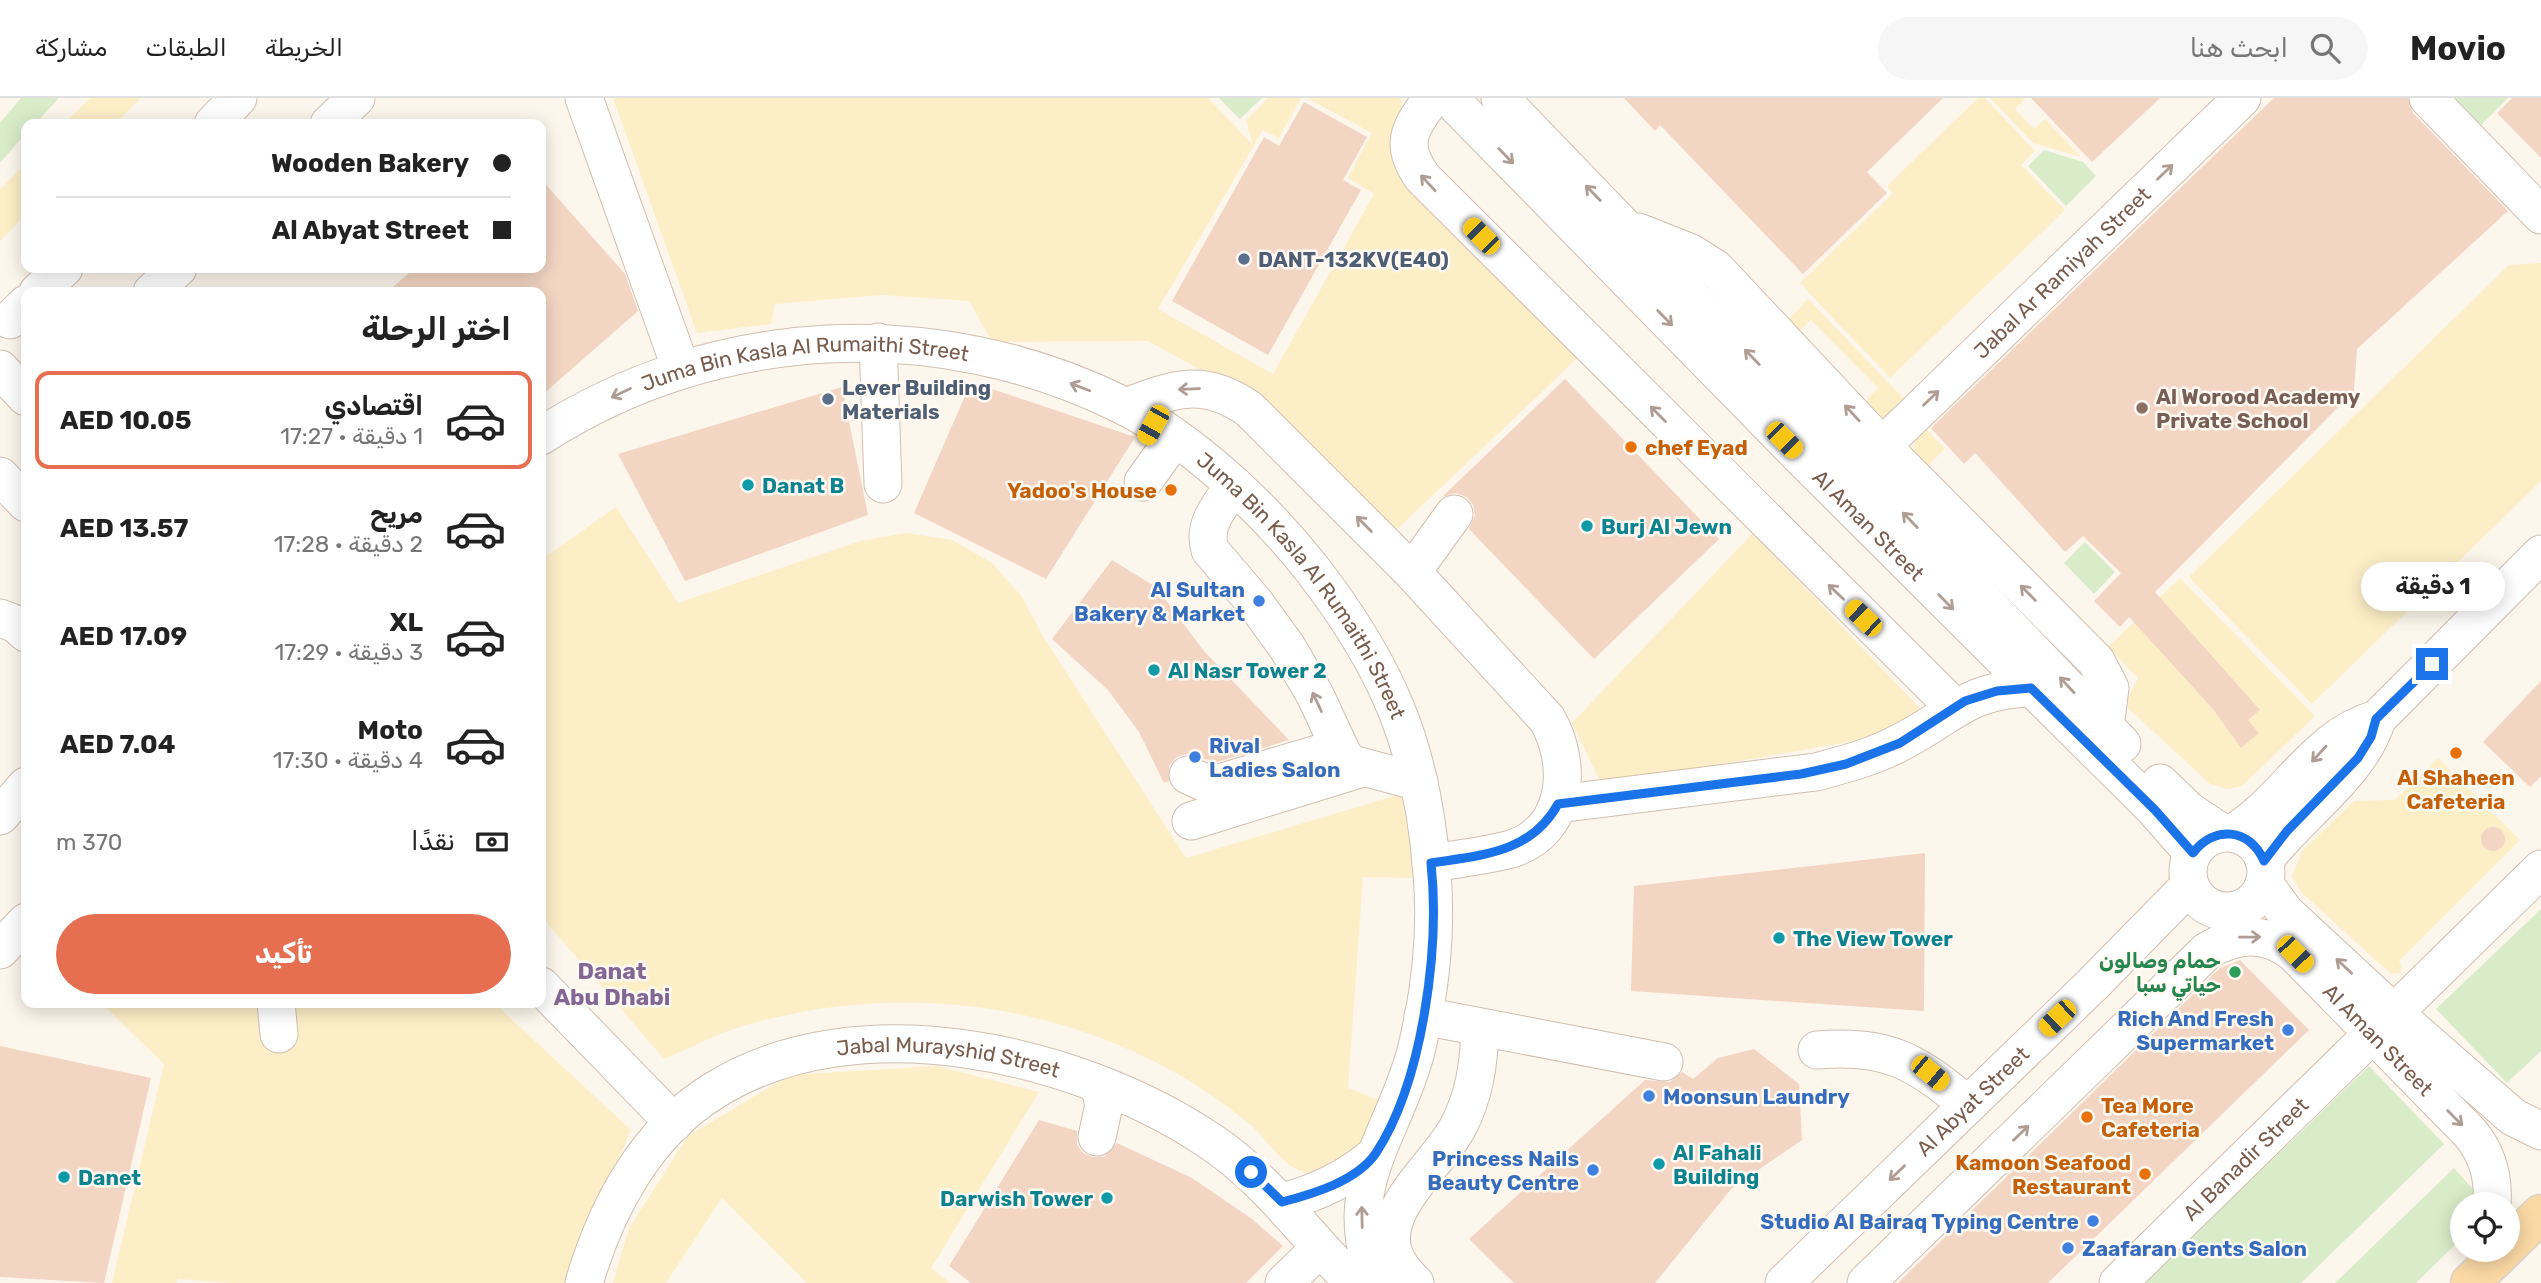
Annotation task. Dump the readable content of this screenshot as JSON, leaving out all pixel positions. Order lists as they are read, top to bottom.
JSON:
{
  "streets": {
    "street": [
      "Jabal Ar Ramiyah Street",
      "Juma Bin Kasla Al Rumaithi Street",
      "Al Aman Street",
      "Jabal Murayshid Street",
      "Al Abyat Street",
      "Al Banadir Street"
    ]
  },
  "crossings": [
    ["Al Aman Street", "Al Abyat Street"],
    ["Al Aman Street", "Al Banadir Street"]
  ],
  "one_way": ["Jabal Ar Ramiyah Street"],
  "districts": ["Danat Abu Dhabi"],
  "places": [
    "DANT-132KV(E40)",
    "Lever Building Materials",
    "Al Worood Academy Private School",
    "chef Eyad",
    "Danat B",
    "Yadoo's House",
    "Burj Al Jewn",
    "Al Sultan Bakery & Market",
    "Al Nasr Tower 2",
    "Al Shaheen Cafeteria",
    "Rival Ladies Salon",
    "The View Tower",
    "حمام وصالون حياتي سبا",
    "Rich And Fresh Supermarket",
    "Moonsun Laundry",
    "Tea More Cafeteria",
    "Al Fahali Building",
    "Princess Nails Beauty Centre",
    "Kamoon Seafood Restaurant",
    "Danet",
    "Darwish Tower",
    "Studio Al Bairaq Typing Centre",
    "Zaafaran Gents Salon"
  ],
  "page": {
    "header": "Movio",
    "search": "ابحث هنا",
    "nav": ["الخريطة", "الطبقات", "مشاركة"],
    "banner": ["Wooden Bakery", "Al Abyat Street"],
    "heading": "اختر الرحلة",
    "list": [
      {
        "name": "اقتصادي",
        "note": "1 دقيقة · 17:27",
        "value": "AED 10.05"
      },
      {
        "name": "مريح",
        "note": "2 دقيقة · 17:28",
        "value": "AED 13.57"
      },
      {
        "name": "XL",
        "note": "3 دقيقة · 17:29",
        "value": "AED 17.09"
      },
      {
        "name": "Moto",
        "note": "4 دقيقة · 17:30",
        "value": "AED 7.04"
      }
    ],
    "bubble": "1 دقيقة",
    "pay": ["نقدًا", "370 m"],
    "buttons": "تأكيد"
  }
}
